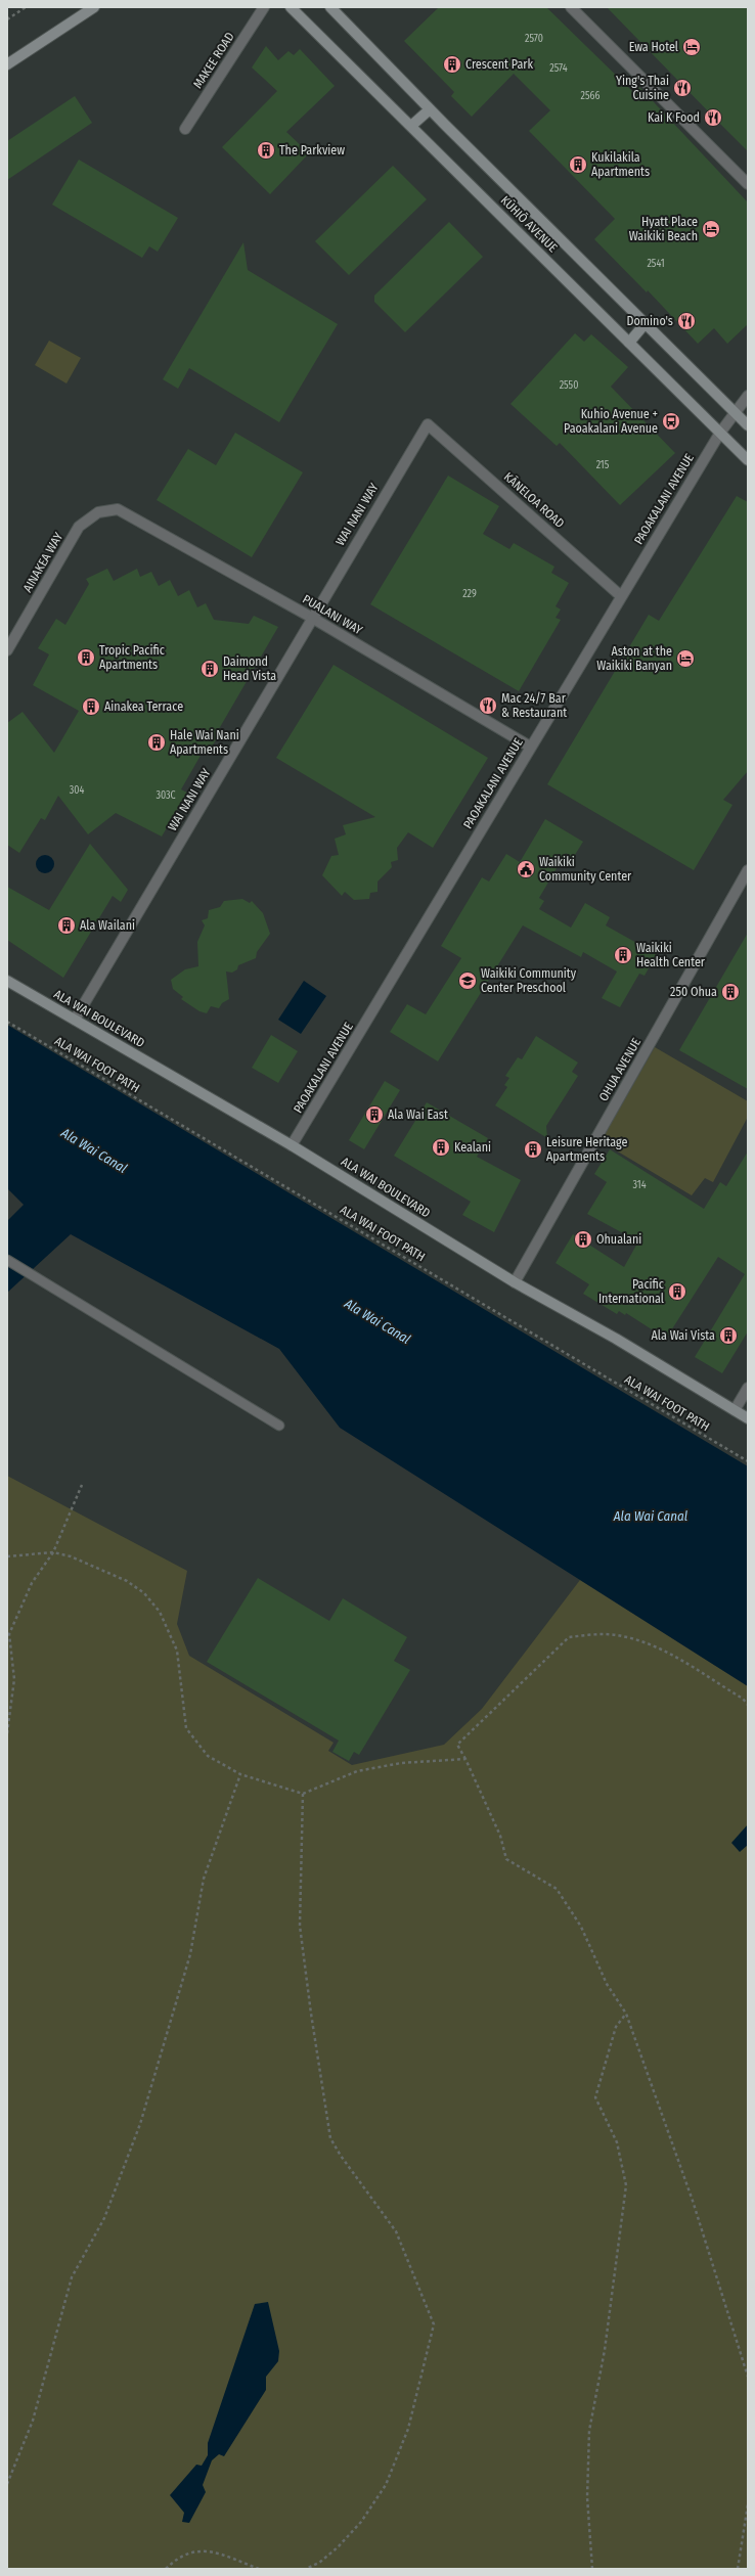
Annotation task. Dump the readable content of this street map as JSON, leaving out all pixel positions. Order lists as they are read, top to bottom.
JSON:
{
  "streets": {
    "street": [
      "MAKEE ROAD",
      "KŪHIŌ AVENUE",
      "PAOAKALANI AVENUE",
      "KĀNELOA ROAD",
      "WAI NANI WAY",
      "AINAKEA WAY",
      "PUALANI WAY",
      "ALA WAI BOULEVARD",
      "OHUA AVENUE"
    ],
    "path": ["ALA WAI FOOT PATH"]
  },
  "crossings": [
    ["KŪHIŌ AVENUE", "PAOAKALANI AVENUE"],
    ["PAOAKALANI AVENUE", "KĀNELOA ROAD"],
    ["PAOAKALANI AVENUE", "PUALANI WAY"],
    ["PAOAKALANI AVENUE", "ALA WAI BOULEVARD"],
    ["KĀNELOA ROAD", "WAI NANI WAY"],
    ["WAI NANI WAY", "PUALANI WAY"],
    ["WAI NANI WAY", "ALA WAI BOULEVARD"],
    ["AINAKEA WAY", "PUALANI WAY"],
    ["ALA WAI BOULEVARD", "OHUA AVENUE"]
  ],
  "water": ["Ala Wai Canal"],
  "places": {
    "hotel": ["Ewa Hotel", "Hyatt Place Waikiki Beach", "Aston at the Waikiki Banyan"],
    "building": [
      "Crescent Park",
      "The Parkview",
      "Kukilakila Apartments",
      "Tropic Pacific Apartments",
      "Daimond Head Vista",
      "Ainakea Terrace",
      "Hale Wai Nani Apartments",
      "Ala Wailani",
      "Waikiki Health Center",
      "250 Ohua",
      "Ala Wai East",
      "Kealani",
      "Leisure Heritage Apartments",
      "Ohualani",
      "Pacific International",
      "Ala Wai Vista"
    ],
    "restaurant": [
      "Ying's Thai Cuisine",
      "Kai K Food",
      "Domino's",
      "Mac 24/7 Bar & Restaurant"
    ],
    "bus stop": ["Kuhio Avenue + Paoakalani Avenue"],
    "public building": ["Waikiki Community Center"],
    "school or university": ["Waikiki Community Center Preschool"]
  },
  "house_numbers": [
    "2570",
    "2574",
    "2566",
    "2541",
    "2550",
    "215",
    "229",
    "304",
    "303C",
    "314"
  ]
}
